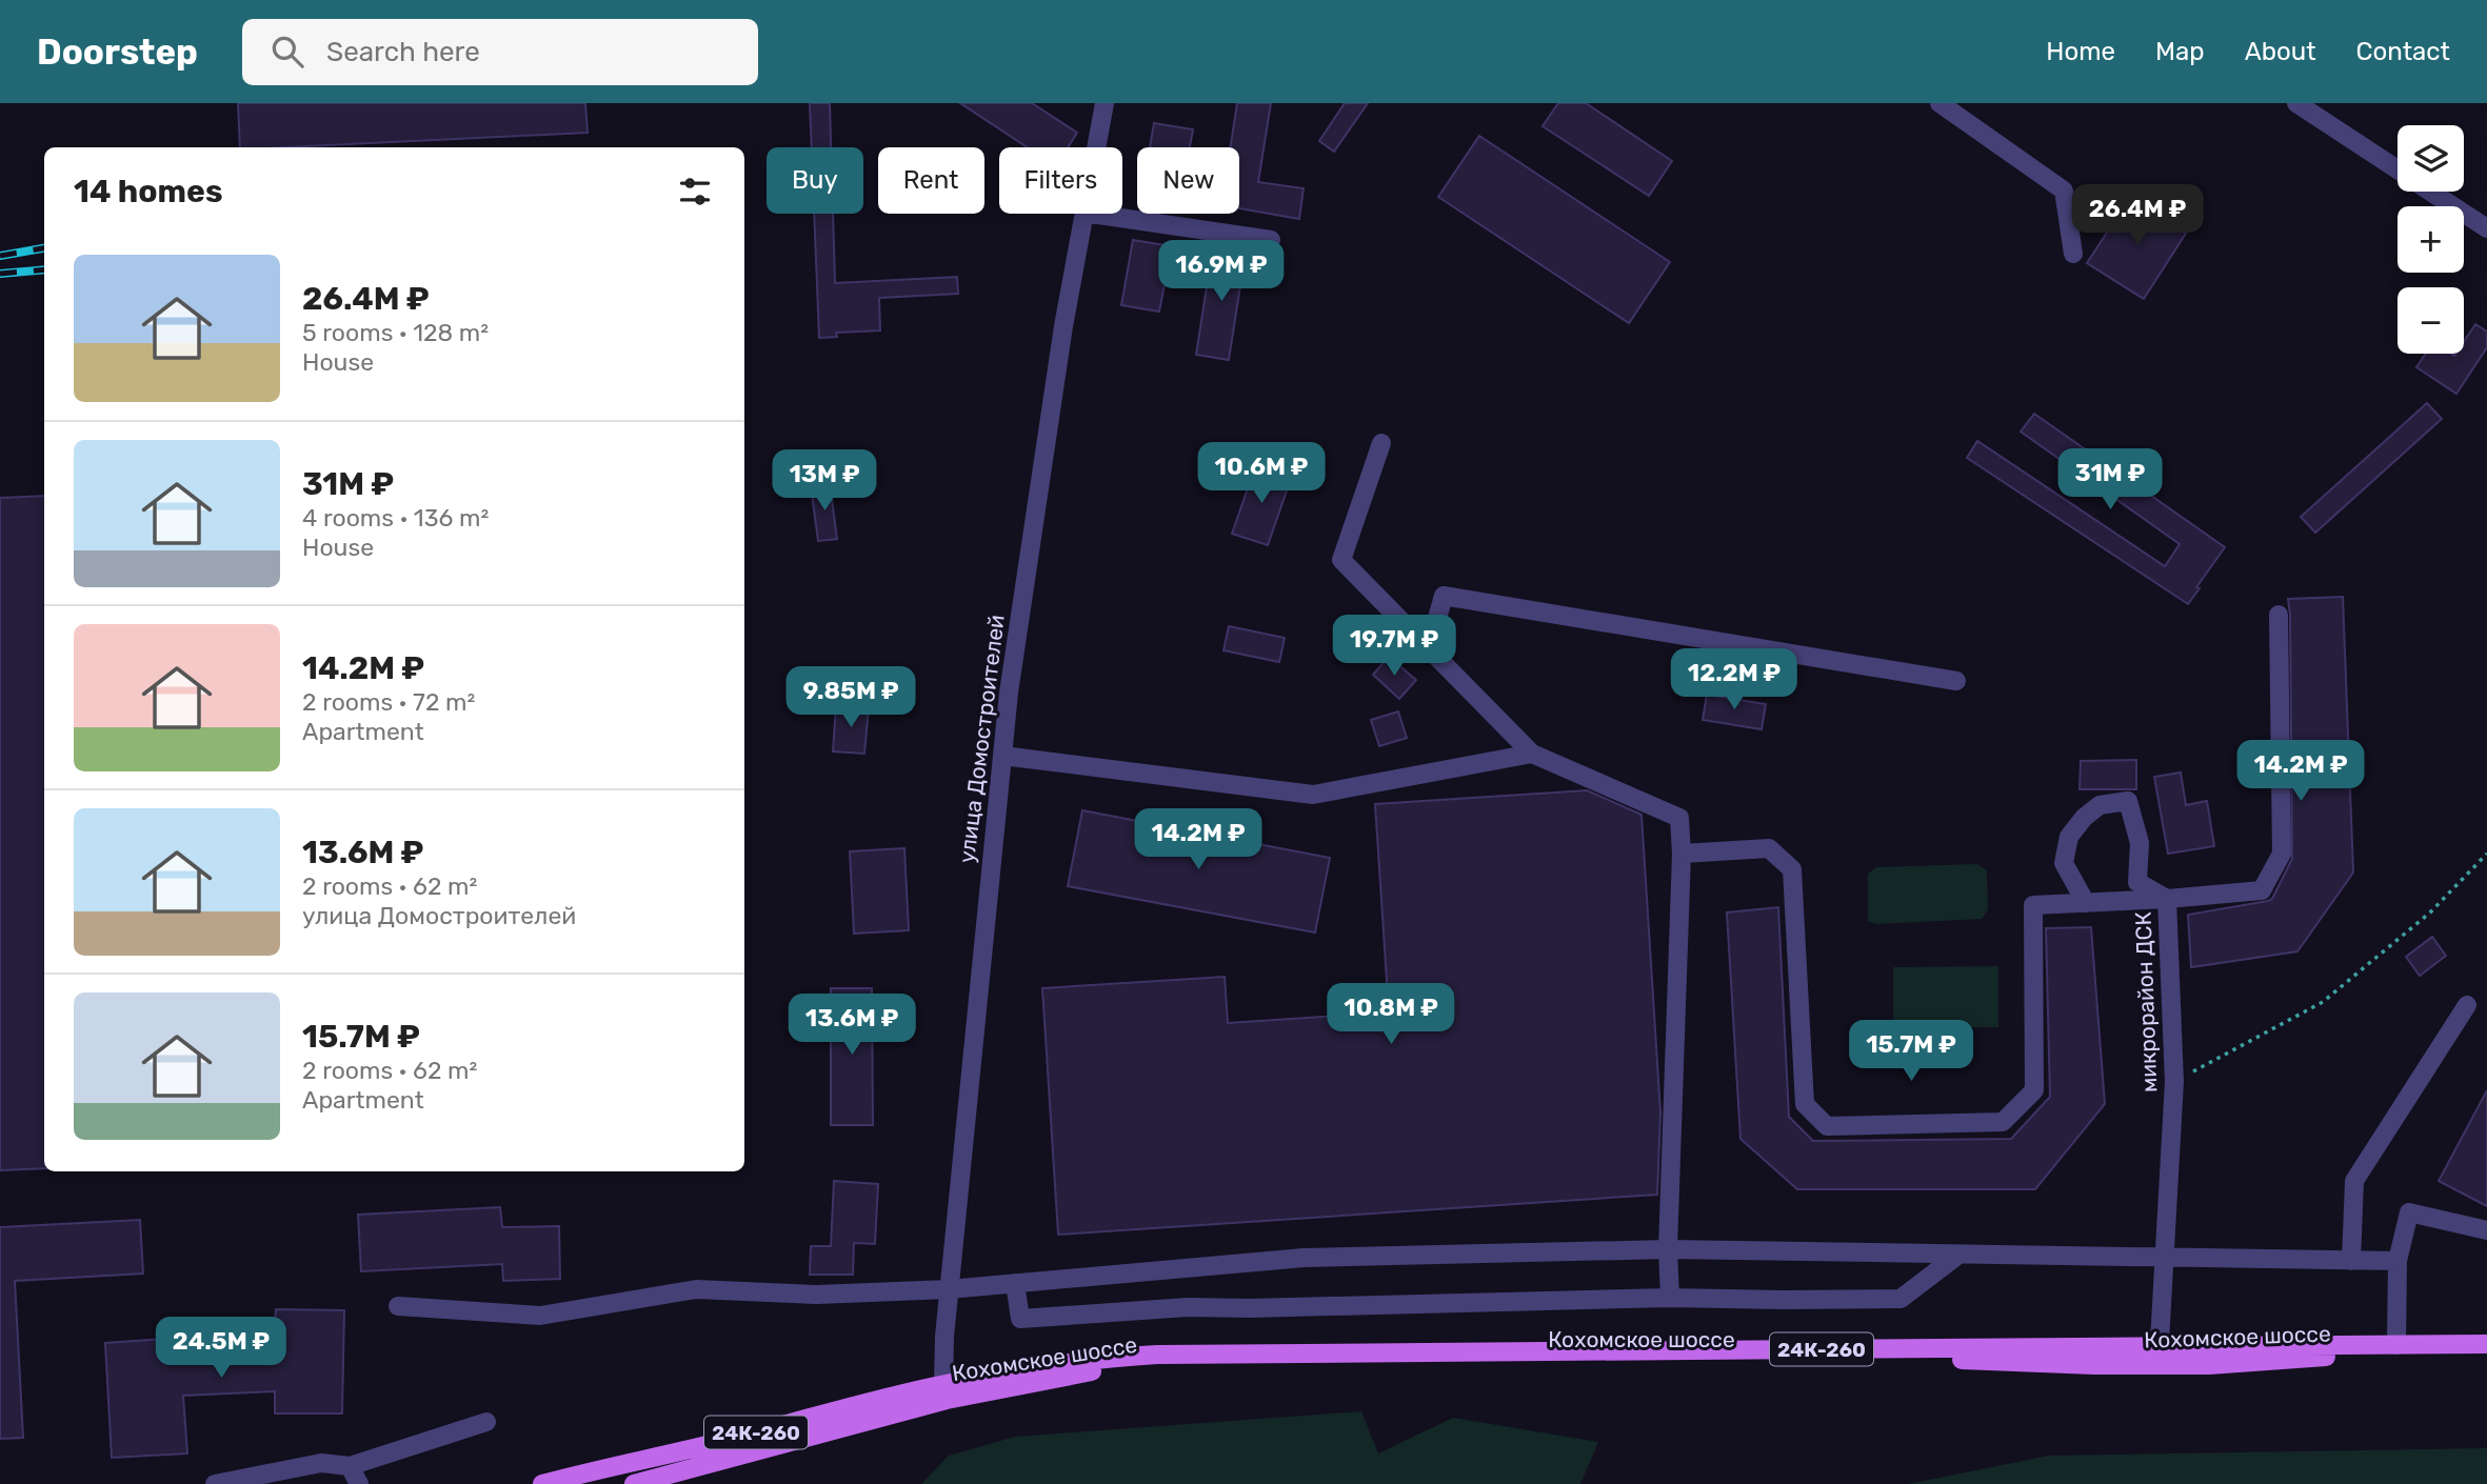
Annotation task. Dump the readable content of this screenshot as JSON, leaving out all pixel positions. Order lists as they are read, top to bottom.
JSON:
{
  "streets": {
    "main road": ["Кохомское шоссе", "24К-260"],
    "street": ["улица Домостроителей", "микрорайон ДСК"]
  },
  "crossings": [
    ["улица Домостроителей", "Кохомское шоссе"],
    ["улица Домостроителей", "24К-260"],
    ["микрорайон ДСК", "Кохомское шоссе"],
    ["Кохомское шоссе", "24К-260"]
  ],
  "page": {
    "header": "Doorstep",
    "search": "Search here",
    "nav": [
      "Home",
      "Map",
      "About",
      "Contact"
    ],
    "map_buttons": ["+", "−"],
    "chip": [
      "Buy",
      "Rent",
      "Filters",
      "New"
    ],
    "heading": "14 homes",
    "price": [
      "26.4M ₽",
      "16.9M ₽",
      "10.6M ₽",
      "31M ₽",
      "13M ₽",
      "19.7M ₽",
      "12.2M ₽",
      "9.85M ₽",
      "14.2M ₽",
      "14.2M ₽",
      "10.8M ₽",
      "13.6M ₽",
      "15.7M ₽",
      "24.5M ₽"
    ],
    "list": [
      {
        "name": "26.4M ₽",
        "note": "5 rooms · 128 m² · House"
      },
      {
        "name": "31M ₽",
        "note": "4 rooms · 136 m² · House"
      },
      {
        "name": "14.2M ₽",
        "note": "2 rooms · 72 m² · Apartment"
      },
      {
        "name": "13.6M ₽",
        "note": "2 rooms · 62 m² · улица Домостроителей"
      },
      {
        "name": "15.7M ₽",
        "note": "2 rooms · 62 m² · Apartment"
      }
    ]
  }
}
